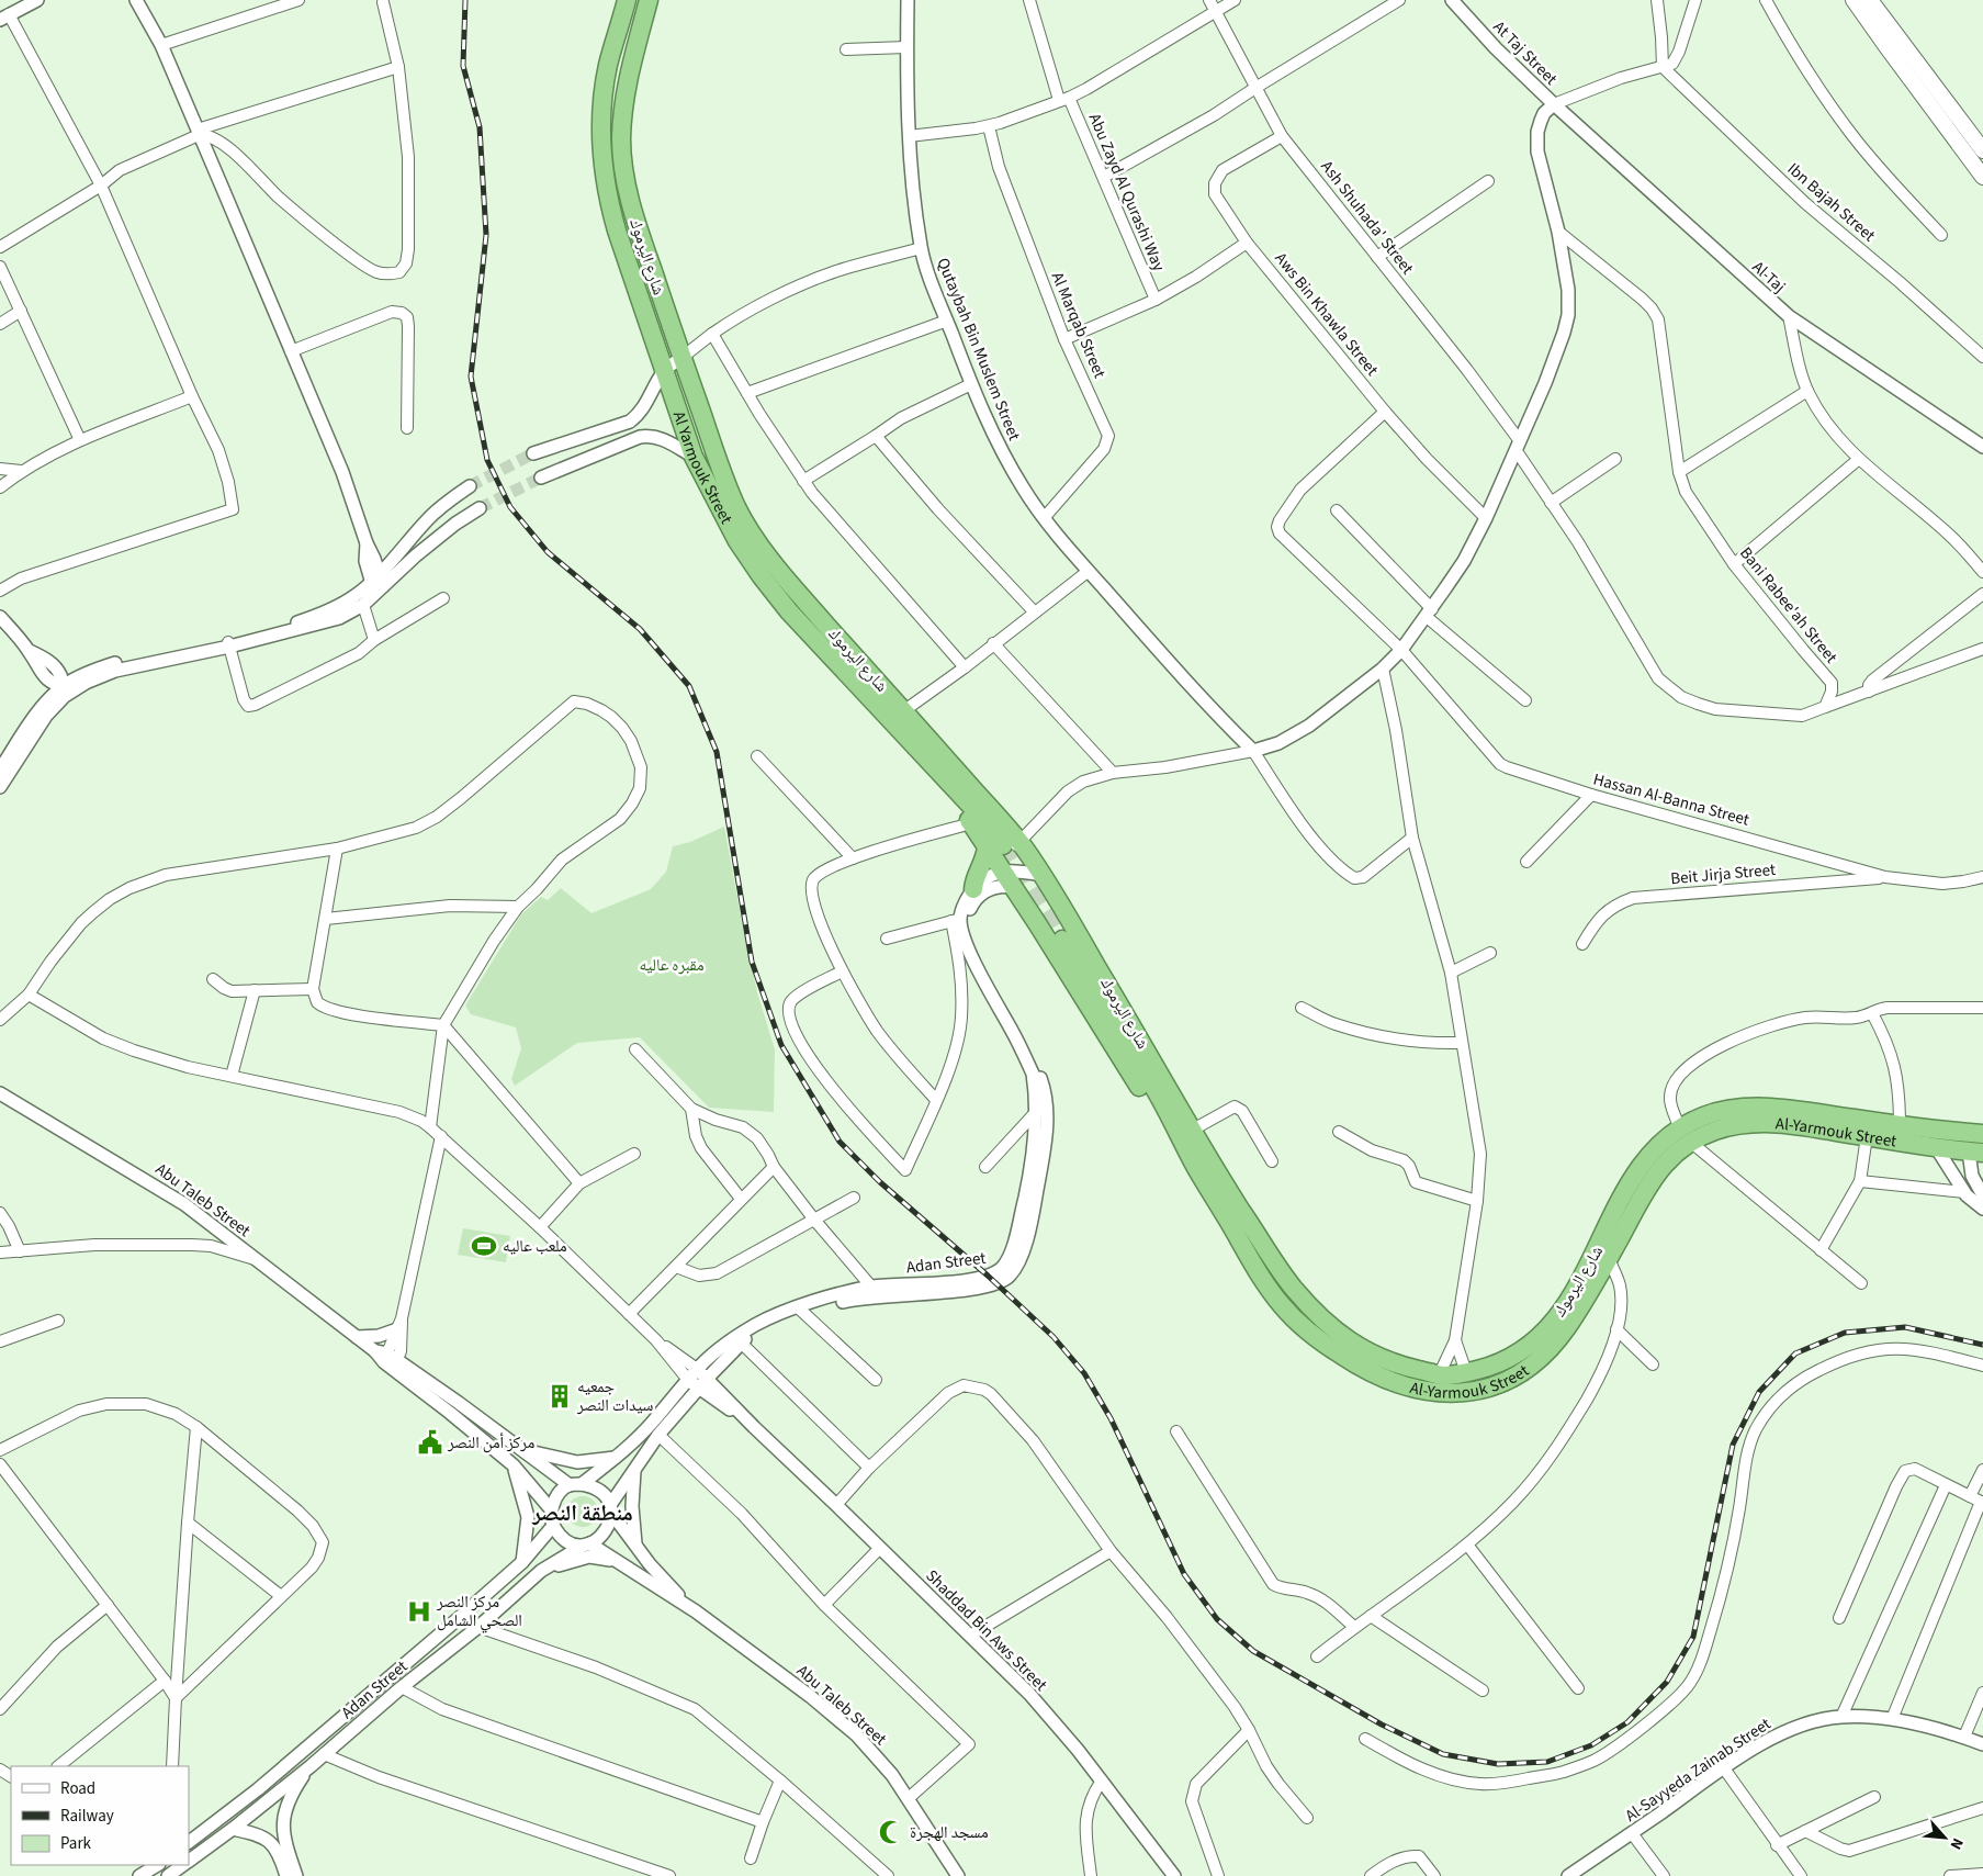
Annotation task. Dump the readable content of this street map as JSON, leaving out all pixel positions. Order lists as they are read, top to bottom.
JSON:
{
  "streets": {
    "highway": ["شارع اليرموك", "Al Yarmouk Street", "Al-Yarmouk Street"],
    "street": [
      "At Taj Street",
      "Abu Zayd Al Qurashi Way",
      "Ibn Bajah Street",
      "Ash Shuhada' Street",
      "Al-Taj",
      "Aws Bin Khawla Street",
      "Al Marqab Street",
      "Qutaybah Bin Muslem Street",
      "Bani Rabee'ah Street",
      "Hassan Al-Banna Street",
      "Beit Jirja Street",
      "Abu Taleb Street",
      "Adan Street",
      "Shaddad Bin Aws Street",
      "Al-Sayyeda Zainab Street"
    ]
  },
  "crossings": [
    ["At Taj Street", "Al-Taj"],
    ["Ash Shuhada' Street", "Aws Bin Khawla Street"],
    ["شارع اليرموك", "Al Yarmouk Street"],
    ["شارع اليرموك", "Al-Yarmouk Street"],
    ["Aws Bin Khawla Street", "Hassan Al-Banna Street"],
    ["Al Marqab Street", "Qutaybah Bin Muslem Street"],
    ["Hassan Al-Banna Street", "Beit Jirja Street"],
    ["Abu Taleb Street", "Adan Street"],
    ["Adan Street", "Shaddad Bin Aws Street"]
  ],
  "districts": ["منطقة النصر"],
  "parks": ["مقبره عاليه"],
  "places": {
    "sports": ["ملعب عاليه"],
    "building": ["جمعيه سيدات النصر"],
    "public building": ["مركز أمن النصر"],
    "hospital": ["مركز النصر الصحي الشامل"],
    "mosque": ["مسجد الهجرة"]
  },
  "legend": ["Road", "Railway", "Park"],
  "north": "bottom right"
}
